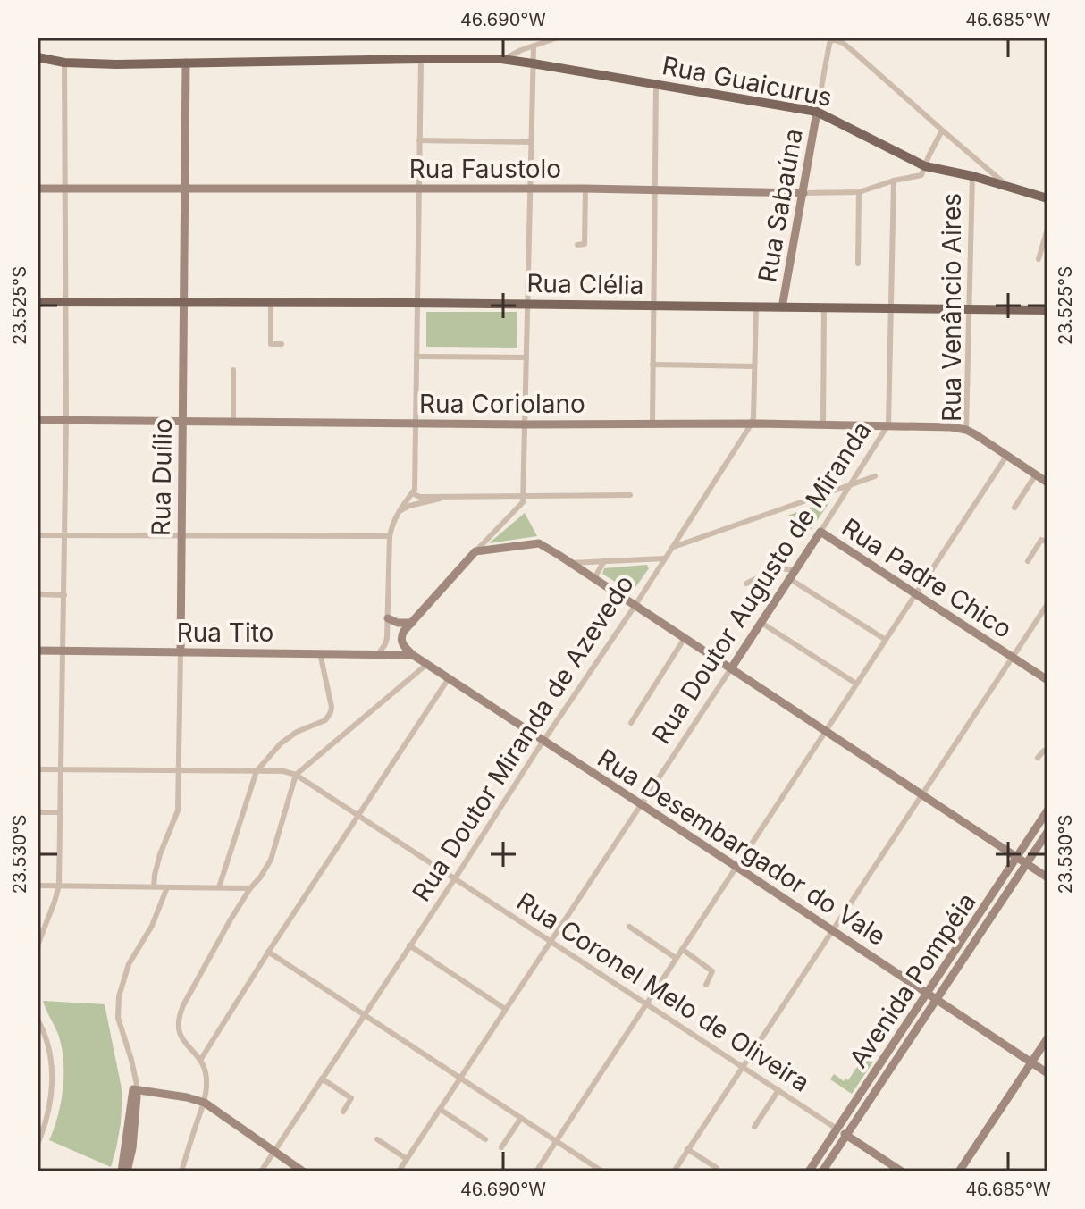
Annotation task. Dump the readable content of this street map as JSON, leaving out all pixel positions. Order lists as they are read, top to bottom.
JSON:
{
  "streets": {
    "main road": ["Rua Guaicurus", "Rua Clélia"],
    "street": [
      "Rua Faustolo",
      "Rua Sabaúna",
      "Rua Venâncio Aires",
      "Rua Coriolano",
      "Rua Duílio",
      "Rua Padre Chico",
      "Rua Doutor Augusto de Miranda",
      "Rua Tito",
      "Rua Doutor Miranda de Azevedo",
      "Rua Desembargador do Vale",
      "Avenida Pompéia",
      "Rua Coronel Melo de Oliveira"
    ]
  },
  "crossings": [
    ["Rua Guaicurus", "Rua Faustolo"],
    ["Rua Guaicurus", "Rua Sabaúna"],
    ["Rua Guaicurus", "Rua Venâncio Aires"],
    ["Rua Guaicurus", "Rua Duílio"],
    ["Rua Faustolo", "Rua Sabaúna"],
    ["Rua Faustolo", "Rua Duílio"],
    ["Rua Faustolo", "Rua Doutor Augusto de Miranda"],
    ["Rua Sabaúna", "Rua Clélia"],
    ["Rua Clélia", "Rua Venâncio Aires"],
    ["Rua Clélia", "Rua Duílio"],
    ["Rua Clélia", "Rua Doutor Augusto de Miranda"],
    ["Rua Clélia", "Rua Doutor Miranda de Azevedo"],
    ["Rua Venâncio Aires", "Rua Coriolano"],
    ["Rua Coriolano", "Rua Duílio"],
    ["Rua Coriolano", "Rua Doutor Augusto de Miranda"],
    ["Rua Coriolano", "Rua Doutor Miranda de Azevedo"],
    ["Rua Duílio", "Rua Tito"],
    ["Rua Padre Chico", "Rua Doutor Augusto de Miranda"],
    ["Rua Doutor Augusto de Miranda", "Rua Desembargador do Vale"],
    ["Rua Doutor Augusto de Miranda", "Rua Coronel Melo de Oliveira"],
    ["Rua Tito", "Rua Desembargador do Vale"],
    ["Rua Doutor Miranda de Azevedo", "Rua Desembargador do Vale"],
    ["Rua Doutor Miranda de Azevedo", "Rua Coronel Melo de Oliveira"],
    ["Rua Desembargador do Vale", "Avenida Pompéia"],
    ["Avenida Pompéia", "Rua Coronel Melo de Oliveira"]
  ],
  "coordinates": [
    "46.690°W",
    "46.685°W",
    "23.525°S",
    "23.530°S"
  ]
}
